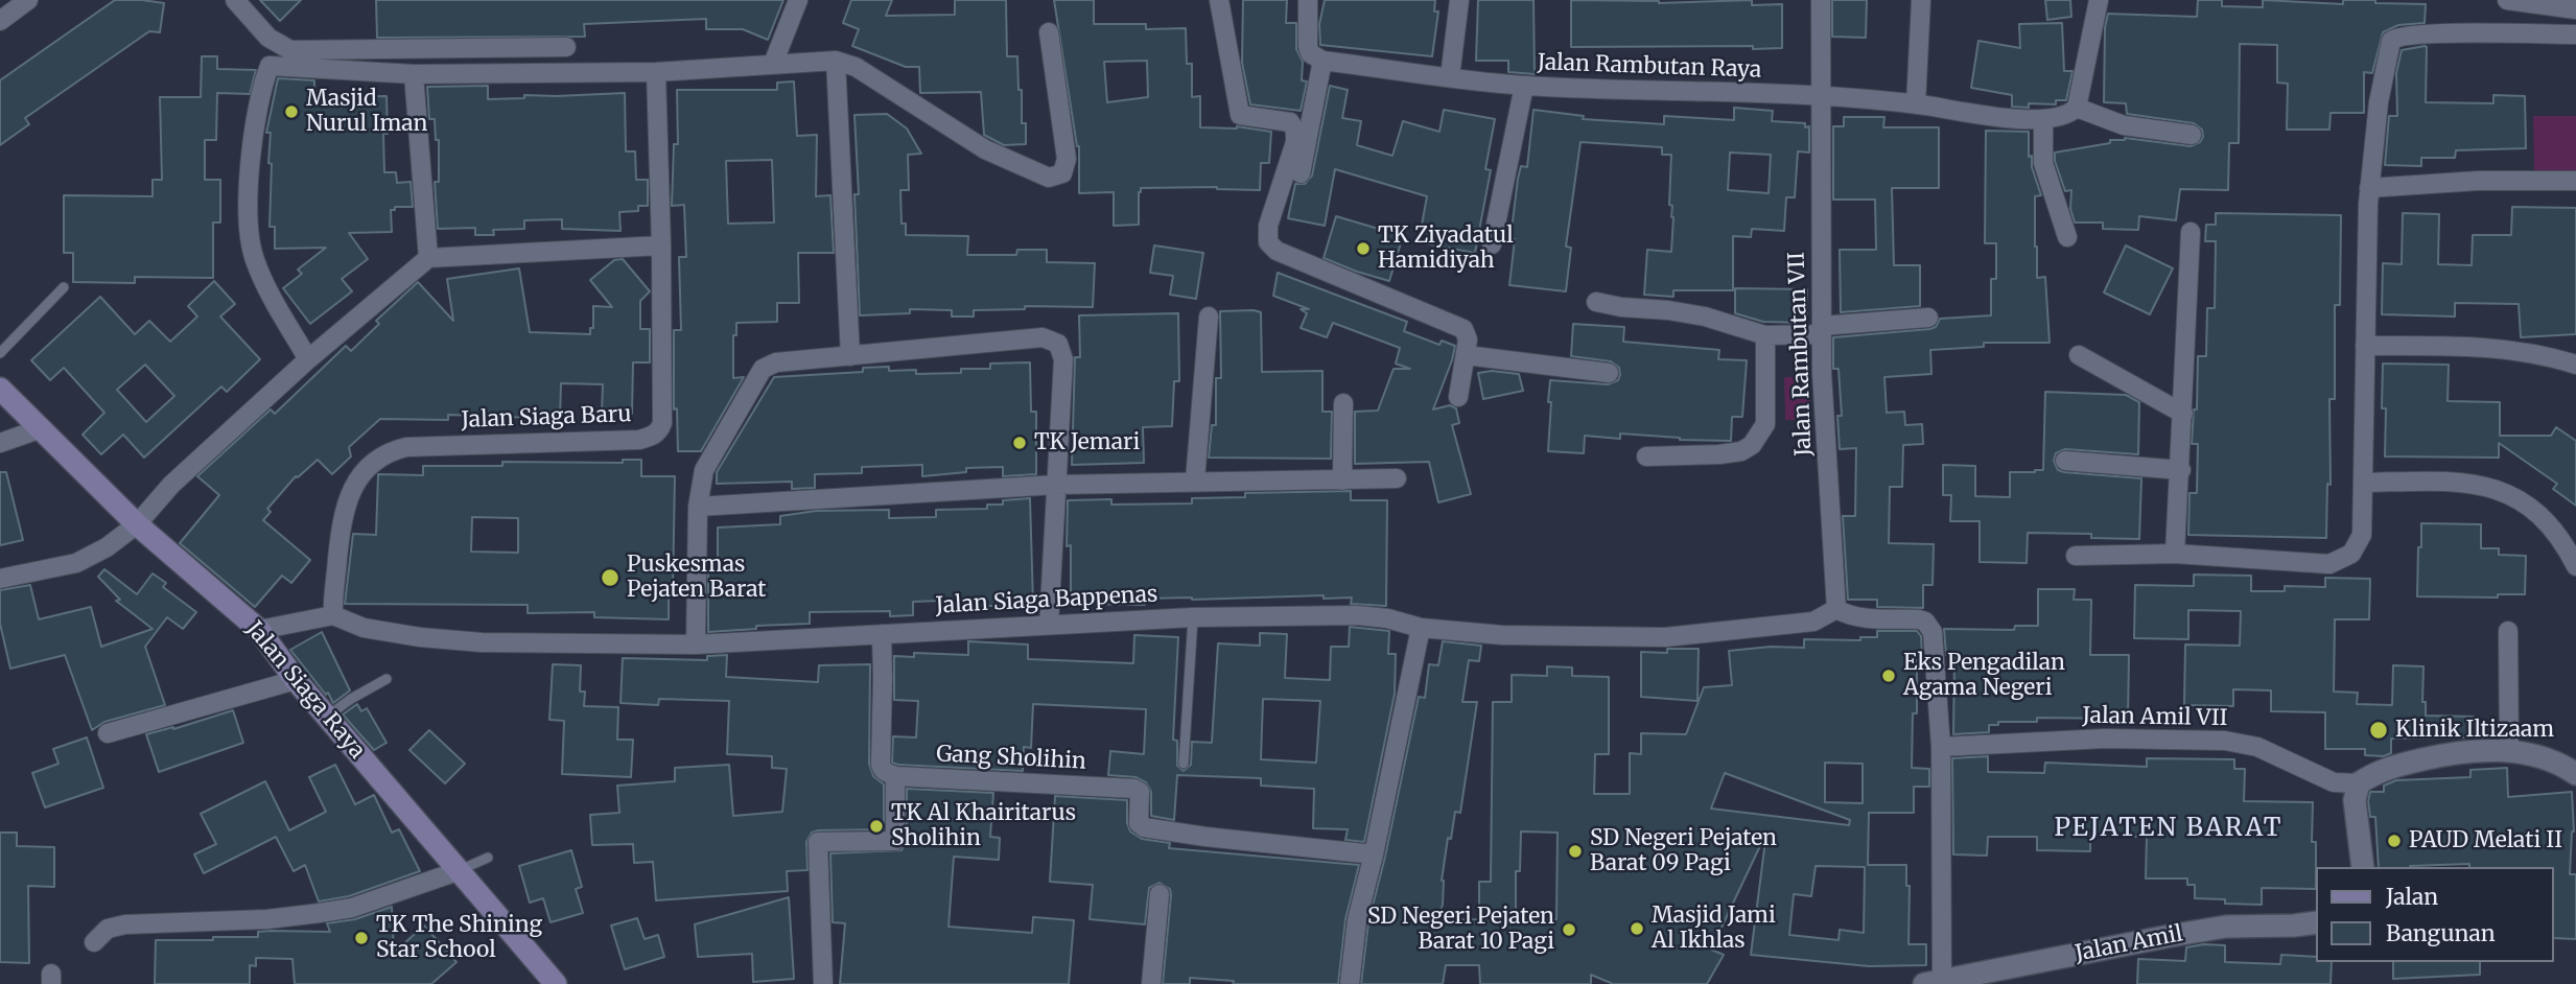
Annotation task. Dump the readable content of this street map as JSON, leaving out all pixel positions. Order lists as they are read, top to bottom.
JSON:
{
  "streets": {
    "main road": ["Jalan Siaga Raya"],
    "street": [
      "Jalan Rambutan Raya",
      "Jalan Rambutan VII",
      "Jalan Siaga Baru",
      "Jalan Siaga Bappenas",
      "Jalan Amil VII",
      "Gang Sholihin",
      "Jalan Amil"
    ]
  },
  "crossings": [
    ["Jalan Rambutan Raya", "Jalan Rambutan VII"],
    ["Jalan Rambutan VII", "Jalan Siaga Bappenas"],
    ["Jalan Siaga Baru", "Jalan Siaga Bappenas"]
  ],
  "districts": ["PEJATEN BARAT"],
  "places": [
    "Masjid Nurul Iman",
    "TK Ziyadatul Hamidiyah",
    "TK Jemari",
    "Puskesmas Pejaten Barat",
    "Eks Pengadilan Agama Negeri",
    "Klinik Iltizaam",
    "TK Al Khairitarus Sholihin",
    "PAUD Melati II",
    "SD Negeri Pejaten Barat 09 Pagi",
    "Masjid Jami Al Ikhlas",
    "SD Negeri Pejaten Barat 10 Pagi",
    "TK The Shining Star School"
  ],
  "legend": ["Jalan", "Bangunan"]
}
